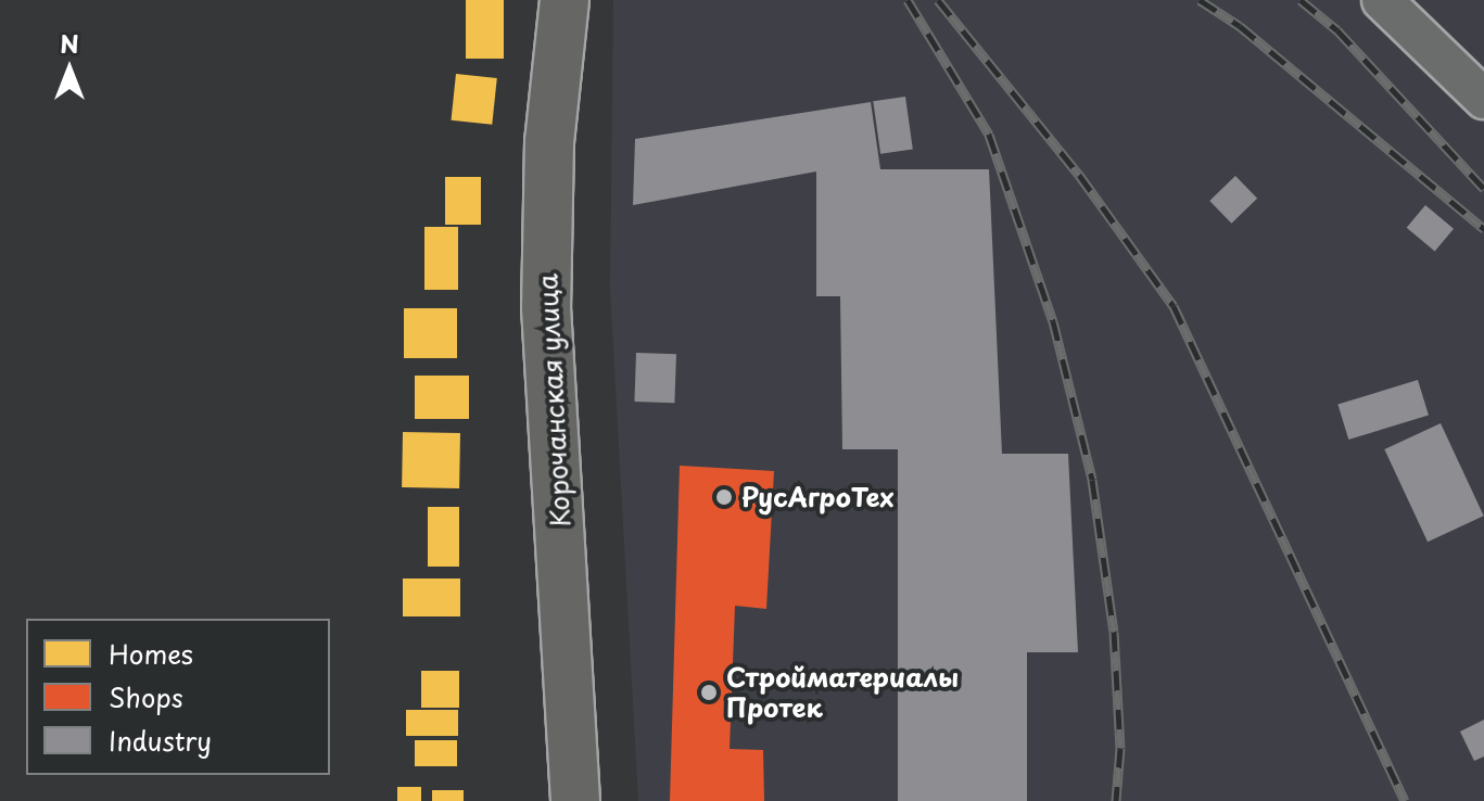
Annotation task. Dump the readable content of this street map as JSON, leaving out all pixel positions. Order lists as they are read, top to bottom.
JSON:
{
  "streets": {
    "main road": ["Корочанская улица"]
  },
  "places": ["РусАгроТех", "Стройматериалы Протек"],
  "legend": ["Homes", "Shops", "Industry"],
  "north": "top"
}
